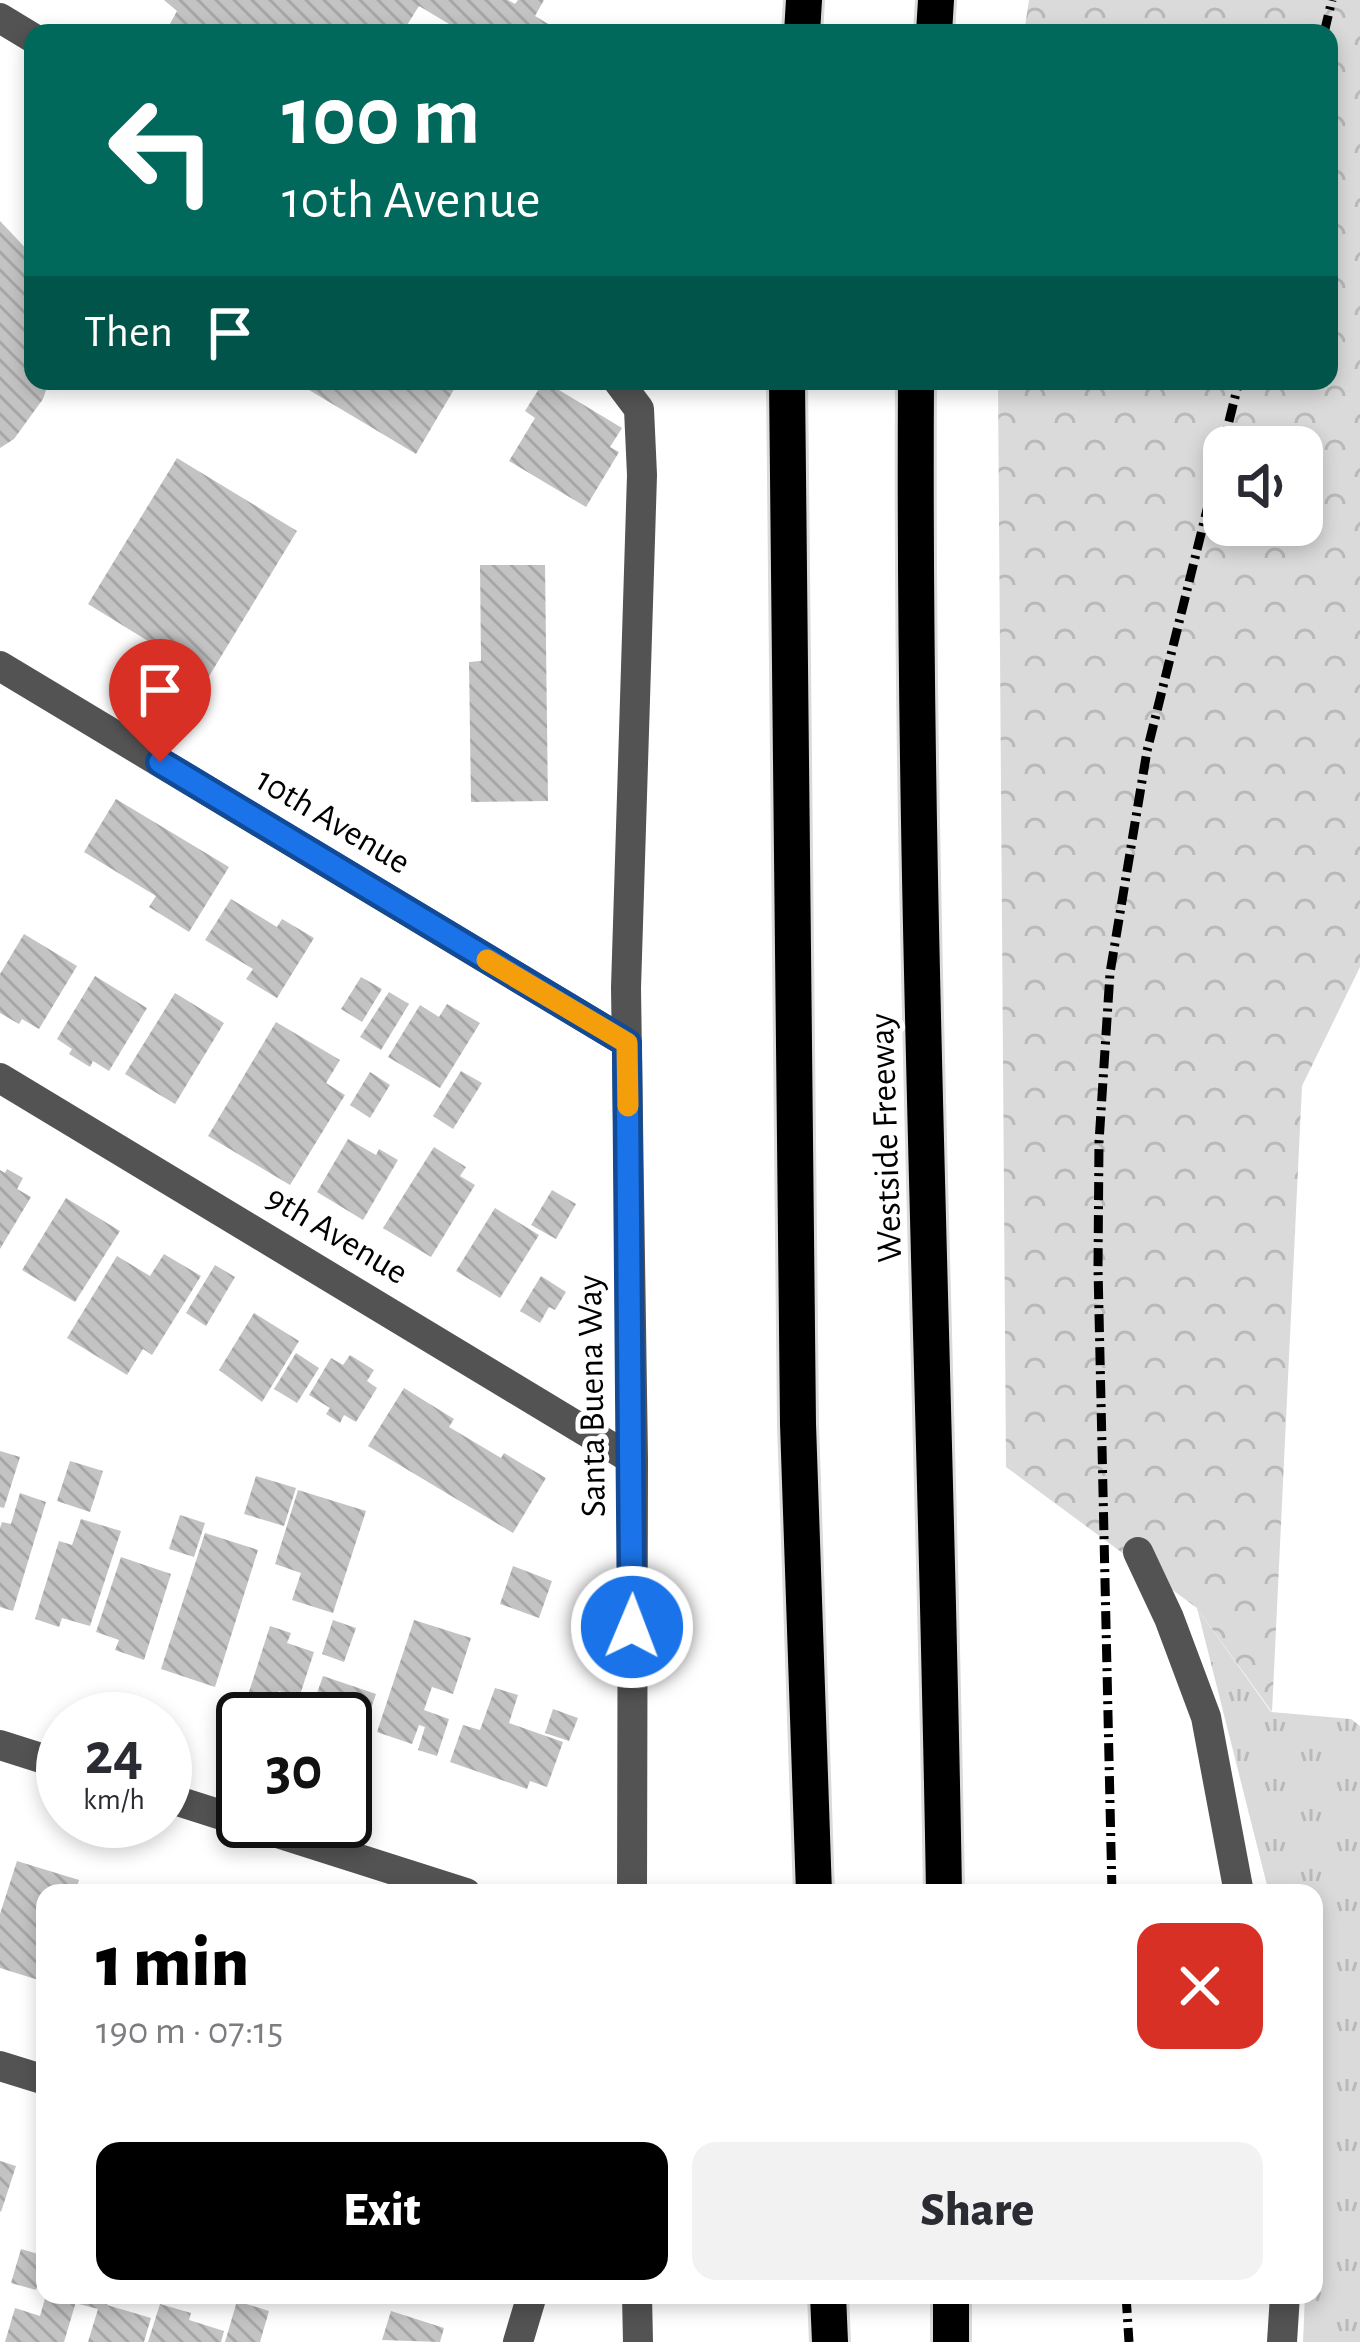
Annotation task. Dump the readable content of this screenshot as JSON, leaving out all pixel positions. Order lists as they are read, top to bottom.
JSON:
{
  "streets": {
    "highway": ["Westside Freeway"],
    "street": ["10th Avenue", "9th Avenue", "Santa Buena Way"]
  },
  "crossings": [
    ["10th Avenue", "Santa Buena Way"],
    ["9th Avenue", "Santa Buena Way"]
  ],
  "page": {
    "turn": ["100 m", "10th Avenue"],
    "then": "Then",
    "speed": "24 km/h",
    "limit": "30",
    "heading": ["1 min", "190 m · 07:15"],
    "buttons": ["Exit", "Share"]
  }
}
